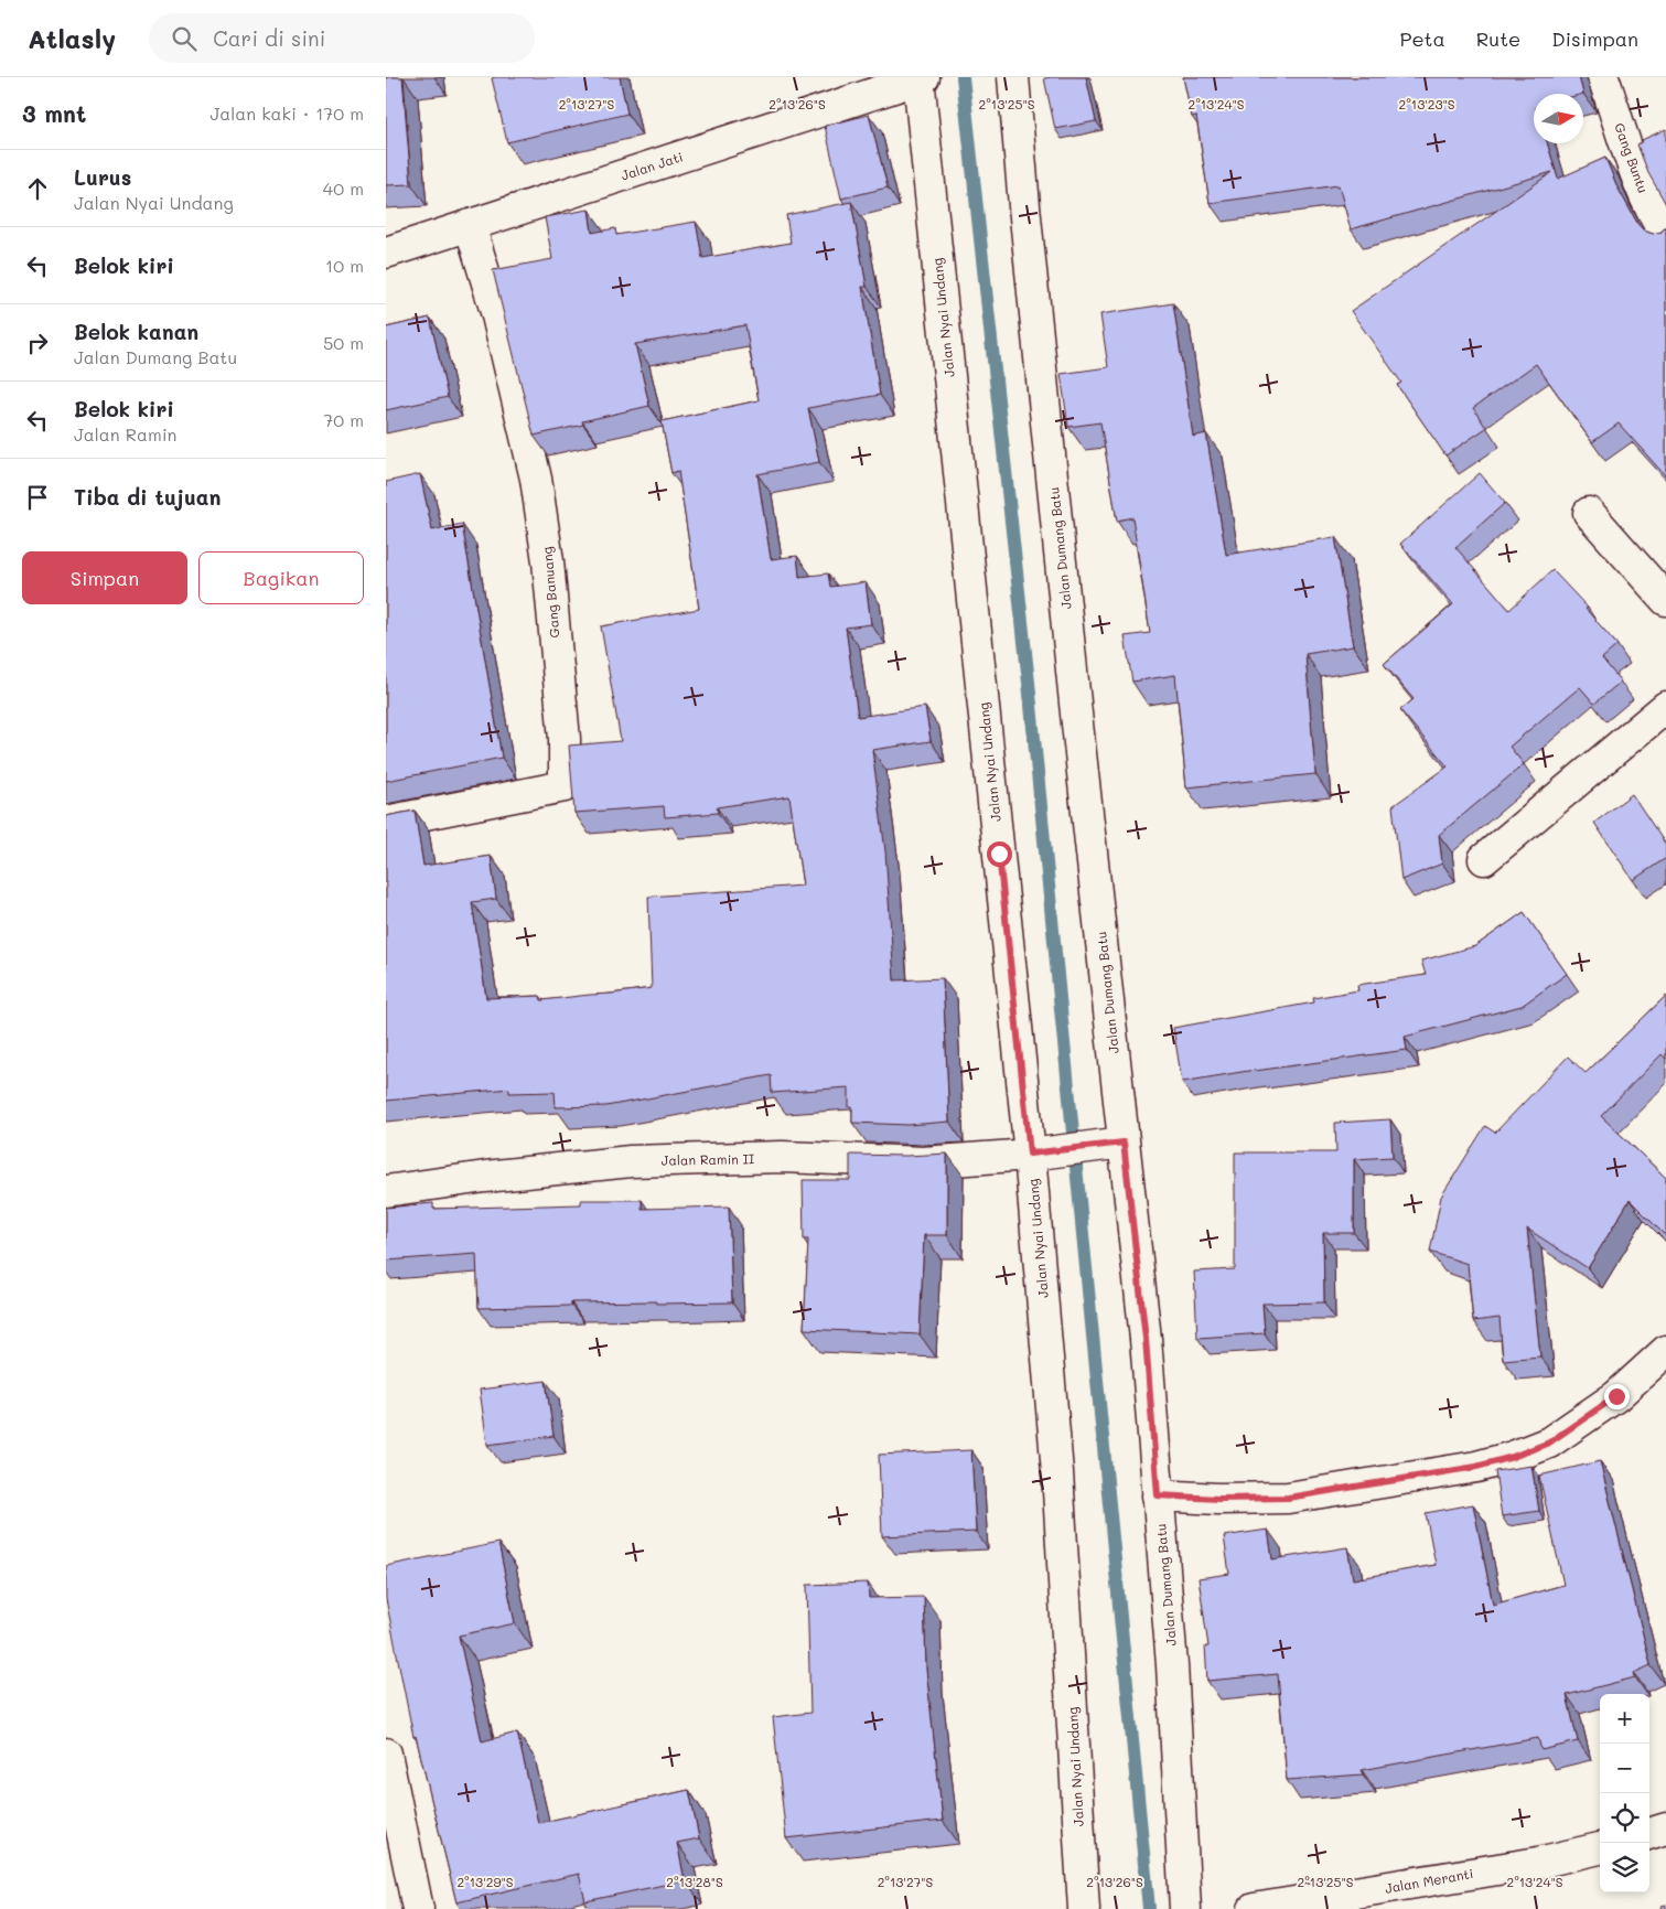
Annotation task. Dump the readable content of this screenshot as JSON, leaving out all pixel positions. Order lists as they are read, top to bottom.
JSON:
{
  "streets": {
    "street": [
      "Gang Buntu",
      "Jalan Jati",
      "Jalan Nyai Undang",
      "Jalan Dumang Batu",
      "Gang Banuang",
      "Jalan Ramin II",
      "Jalan Meranti"
    ]
  },
  "crossings": [
    ["Jalan Jati", "Jalan Nyai Undang"],
    ["Jalan Jati", "Gang Banuang"],
    ["Jalan Nyai Undang", "Jalan Ramin II"],
    ["Jalan Dumang Batu", "Jalan Ramin II"]
  ],
  "north": "right",
  "page": {
    "header": "Atlasly",
    "search": "Cari di sini",
    "nav": ["Peta", "Rute", "Disimpan"],
    "heading": ["3 mnt", "Jalan kaki · 170 m"],
    "list": [
      ["Lurus", "Jalan Nyai Undang", "40 m"],
      ["Belok kiri", "10 m"],
      ["Belok kanan", "Jalan Dumang Batu", "50 m"],
      ["Belok kiri", "Jalan Ramin", "70 m"],
      "Tiba di tujuan"
    ],
    "buttons": ["Simpan", "Bagikan"],
    "map_buttons": ["+", "−"]
  },
  "coordinates": [
    "2°13'27\"S",
    "2°13'26\"S",
    "2°13'25\"S",
    "2°13'24\"S",
    "2°13'23\"S",
    "2°13'29\"S",
    "2°13'28\"S"
  ]
}
